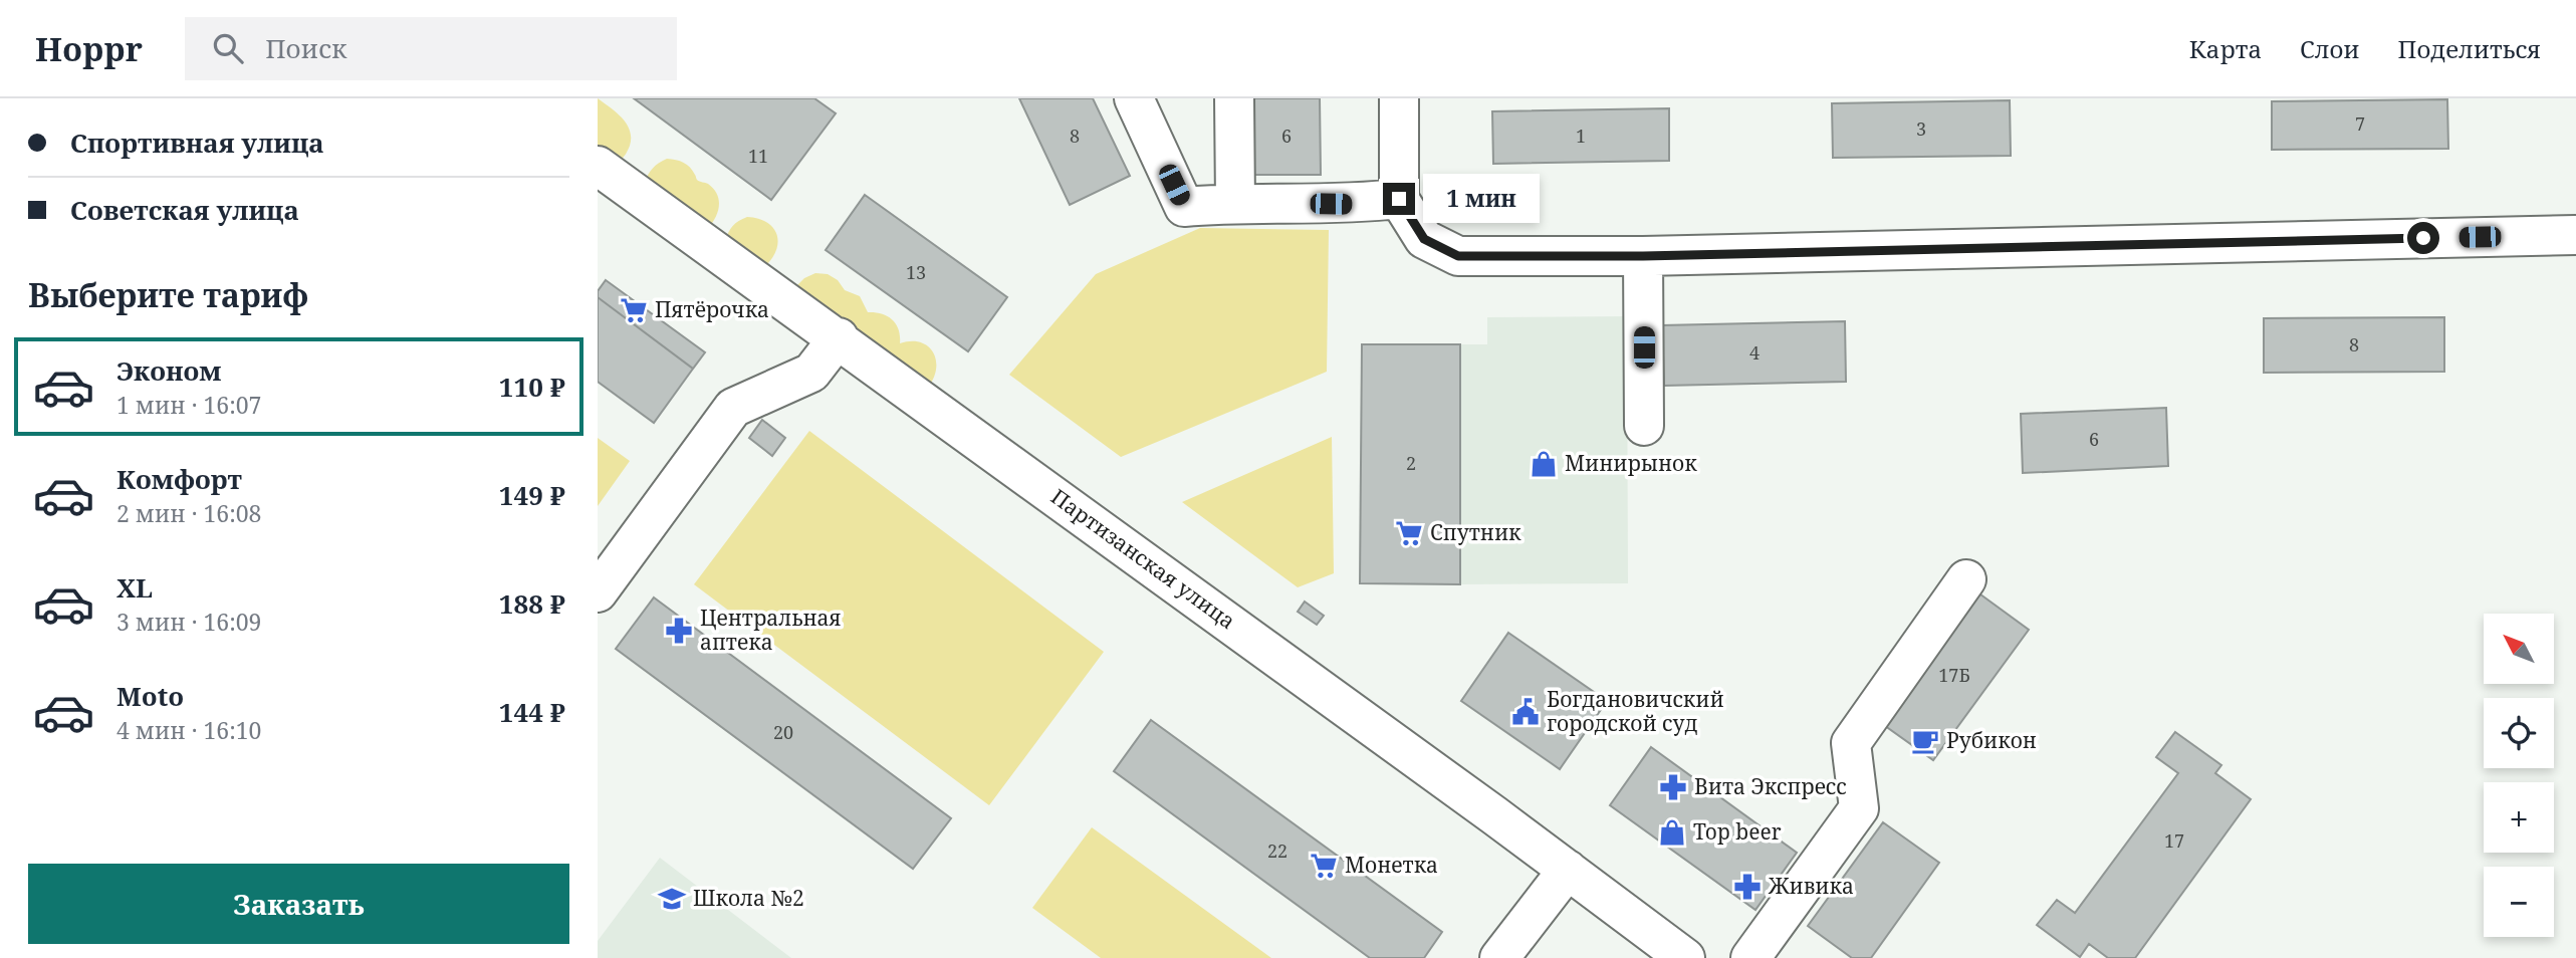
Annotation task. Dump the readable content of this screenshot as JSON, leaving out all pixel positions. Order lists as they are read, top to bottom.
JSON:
{
  "streets": {
    "street": ["Партизанская улица"]
  },
  "places": {
    "supermarket": ["Пятёрочка", "Спутник", "Монетка"],
    "shop": ["Минирынок", "Top beer"],
    "pharmacy": ["Центральная аптека", "Вита Экспресс", "Живика"],
    "public building": ["Богдановичский городской суд"],
    "cafe": ["Рубикон"],
    "school or university": ["Школа №2"]
  },
  "house_numbers": [
    "7",
    "3",
    "8",
    "6",
    "1",
    "11",
    "13",
    "8",
    "4",
    "6",
    "2",
    "17Б",
    "20",
    "17",
    "22"
  ],
  "north": "top left",
  "page": {
    "header": "Hoppr",
    "search": "Поиск",
    "nav": ["Карта", "Слои", "Поделиться"],
    "banner": ["Спортивная улица", "Советская улица"],
    "bubble": "1 мин",
    "heading": "Выберите тариф",
    "list": [
      {
        "name": "Эконом",
        "note": "1 мин · 16:07",
        "value": "110 ₽"
      },
      {
        "name": "Комфорт",
        "note": "2 мин · 16:08",
        "value": "149 ₽"
      },
      {
        "name": "XL",
        "note": "3 мин · 16:09",
        "value": "188 ₽"
      },
      {
        "name": "Moto",
        "note": "4 мин · 16:10",
        "value": "144 ₽"
      }
    ],
    "map_buttons": ["+", "−"],
    "buttons": "Заказать"
  }
}
